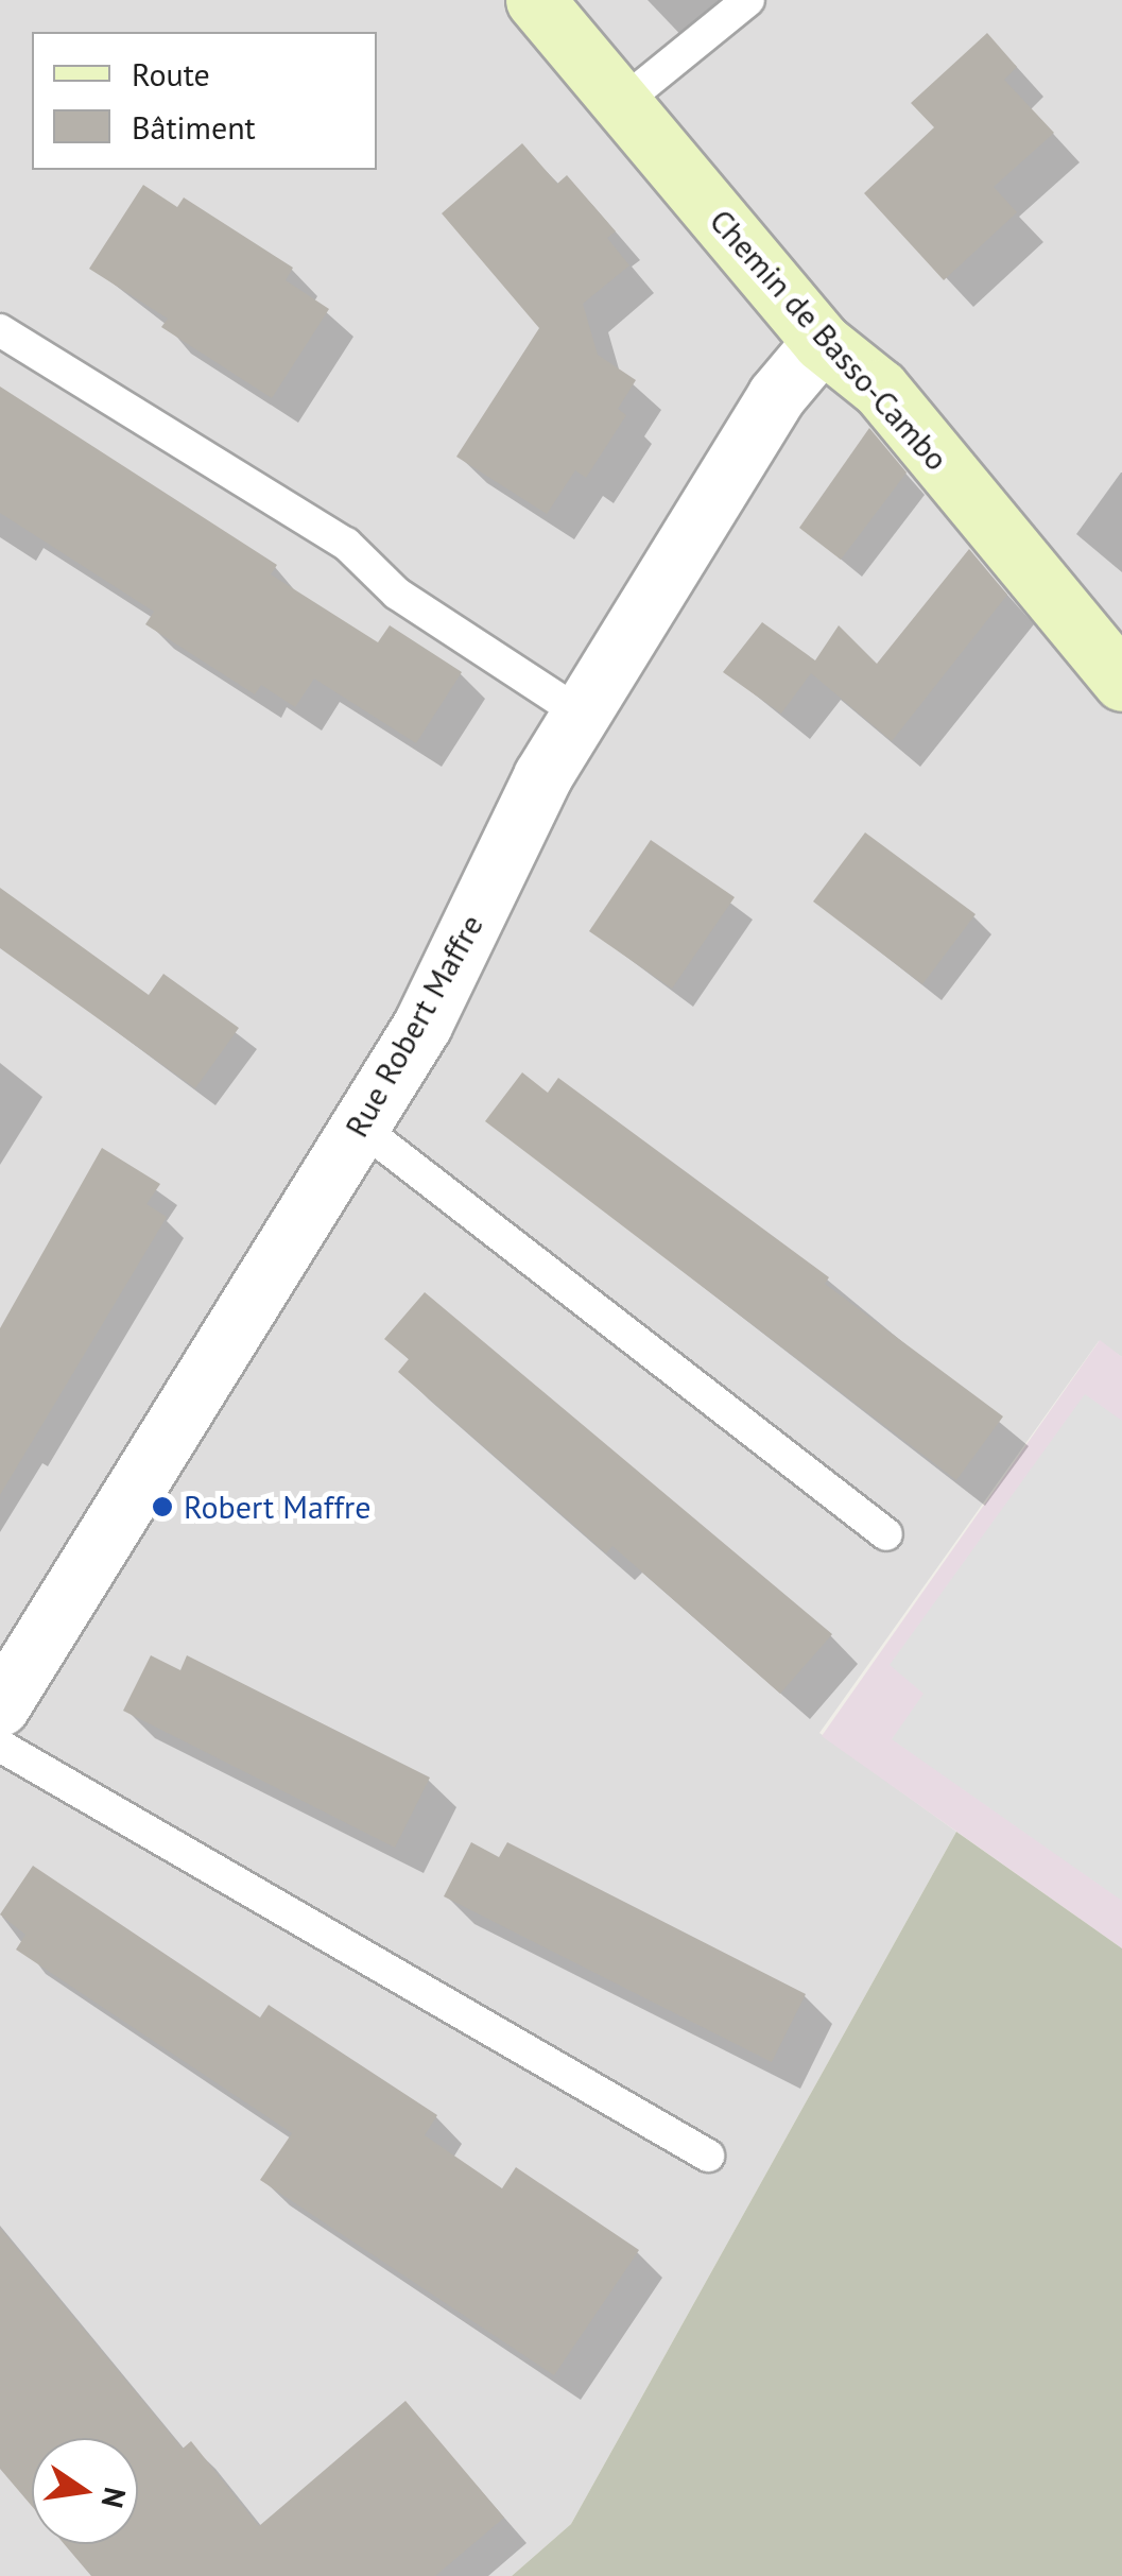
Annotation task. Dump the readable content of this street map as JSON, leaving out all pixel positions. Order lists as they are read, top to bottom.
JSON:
{
  "streets": {
    "street": ["Chemin de Basso-Cambo", "Rue Robert Maffre"]
  },
  "crossings": [
    ["Chemin de Basso-Cambo", "Rue Robert Maffre"]
  ],
  "places": ["Robert Maffre"],
  "legend": ["Route", "Bâtiment"],
  "north": "right"
}
